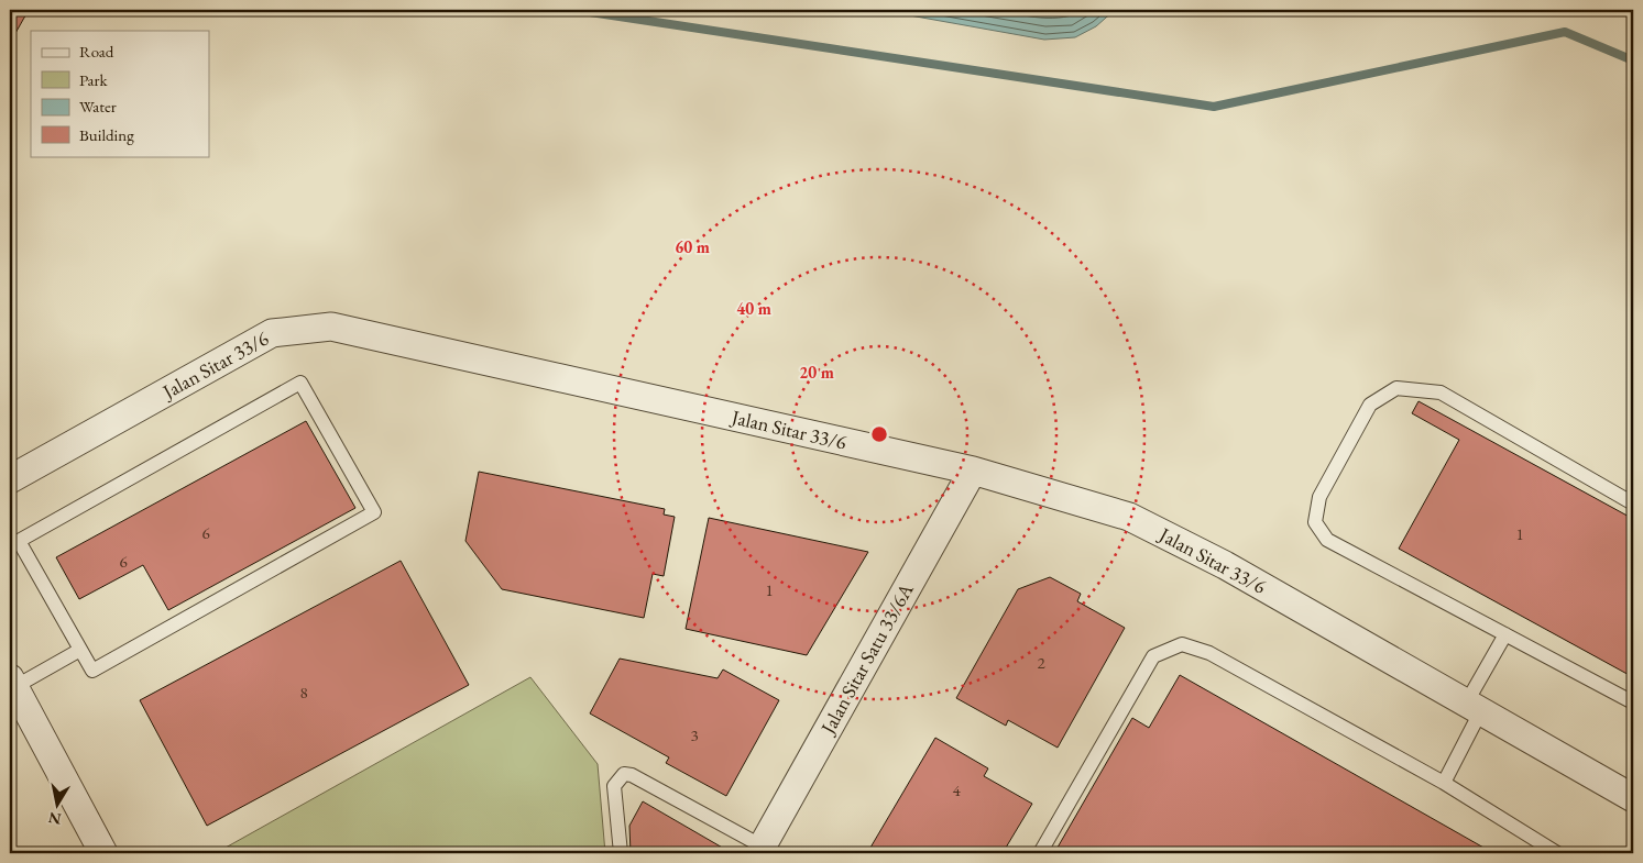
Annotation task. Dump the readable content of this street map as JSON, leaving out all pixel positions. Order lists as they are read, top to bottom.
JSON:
{
  "streets": {
    "street": ["Jalan Sitar 33/6", "Jalan Sitar Satu 33/6A"]
  },
  "crossings": [
    ["Jalan Sitar 33/6", "Jalan Sitar Satu 33/6A"]
  ],
  "house_numbers": [
    "6",
    "1",
    "6",
    "1",
    "2",
    "8",
    "3",
    "4"
  ],
  "legend": [
    "Road",
    "Park",
    "Water",
    "Building"
  ],
  "north": "bottom",
  "rings": ["60 m", "40 m", "20 m"]
}
